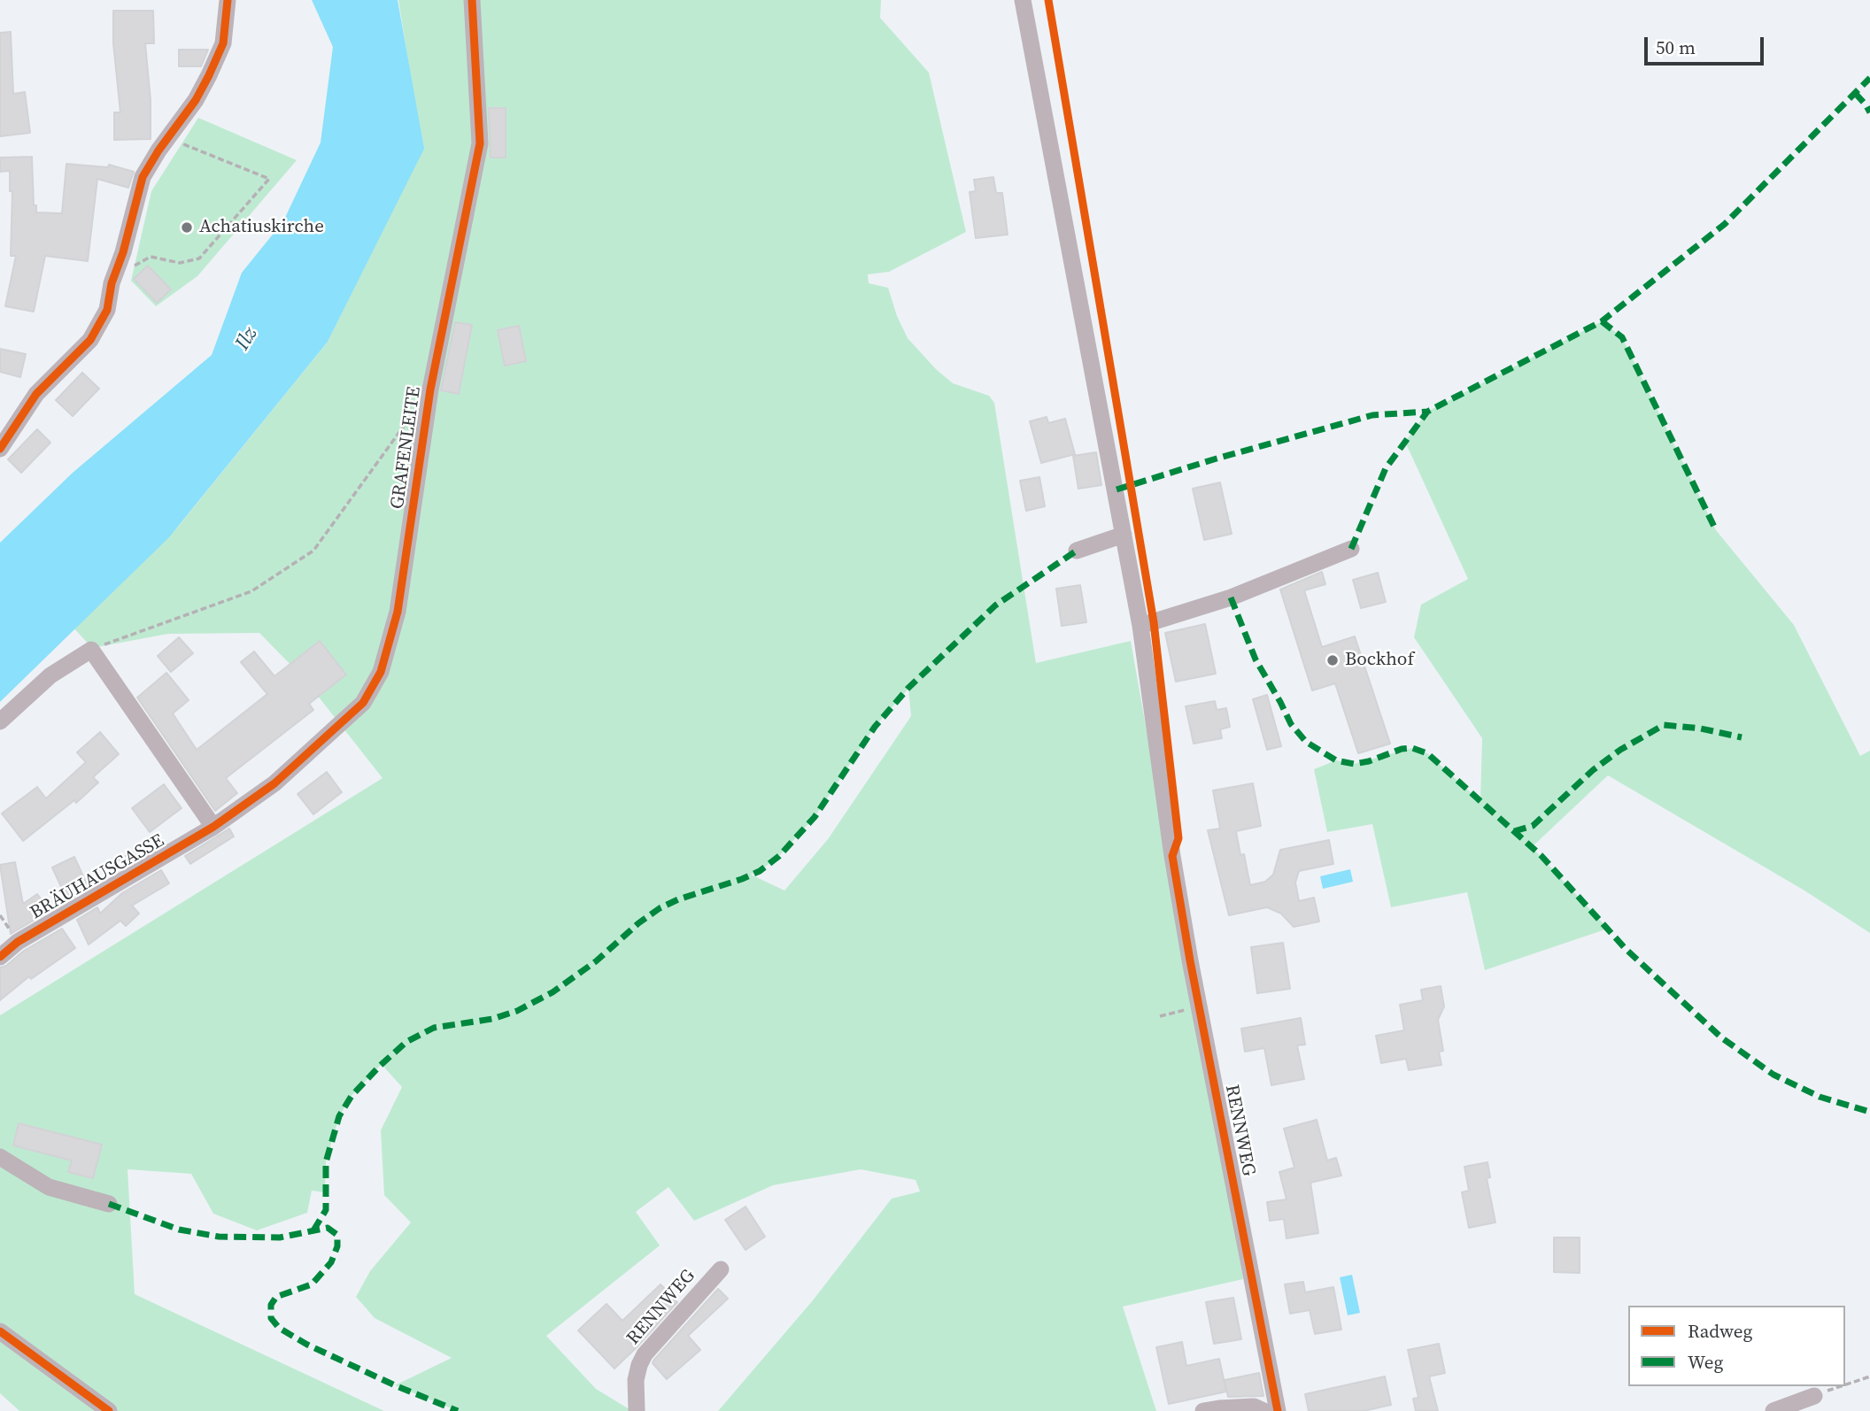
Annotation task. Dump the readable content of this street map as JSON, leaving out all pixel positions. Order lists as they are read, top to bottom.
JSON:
{
  "streets": {
    "street": ["GRAFENLEITE", "BRÄUHAUSGASSE", "RENNWEG"]
  },
  "crossings": [
    ["GRAFENLEITE", "BRÄUHAUSGASSE"]
  ],
  "water": ["Ilz"],
  "places": ["Achatiuskirche", "Bockhof"],
  "legend": ["Radweg", "Weg"],
  "scale_bar": "50 m"
}
